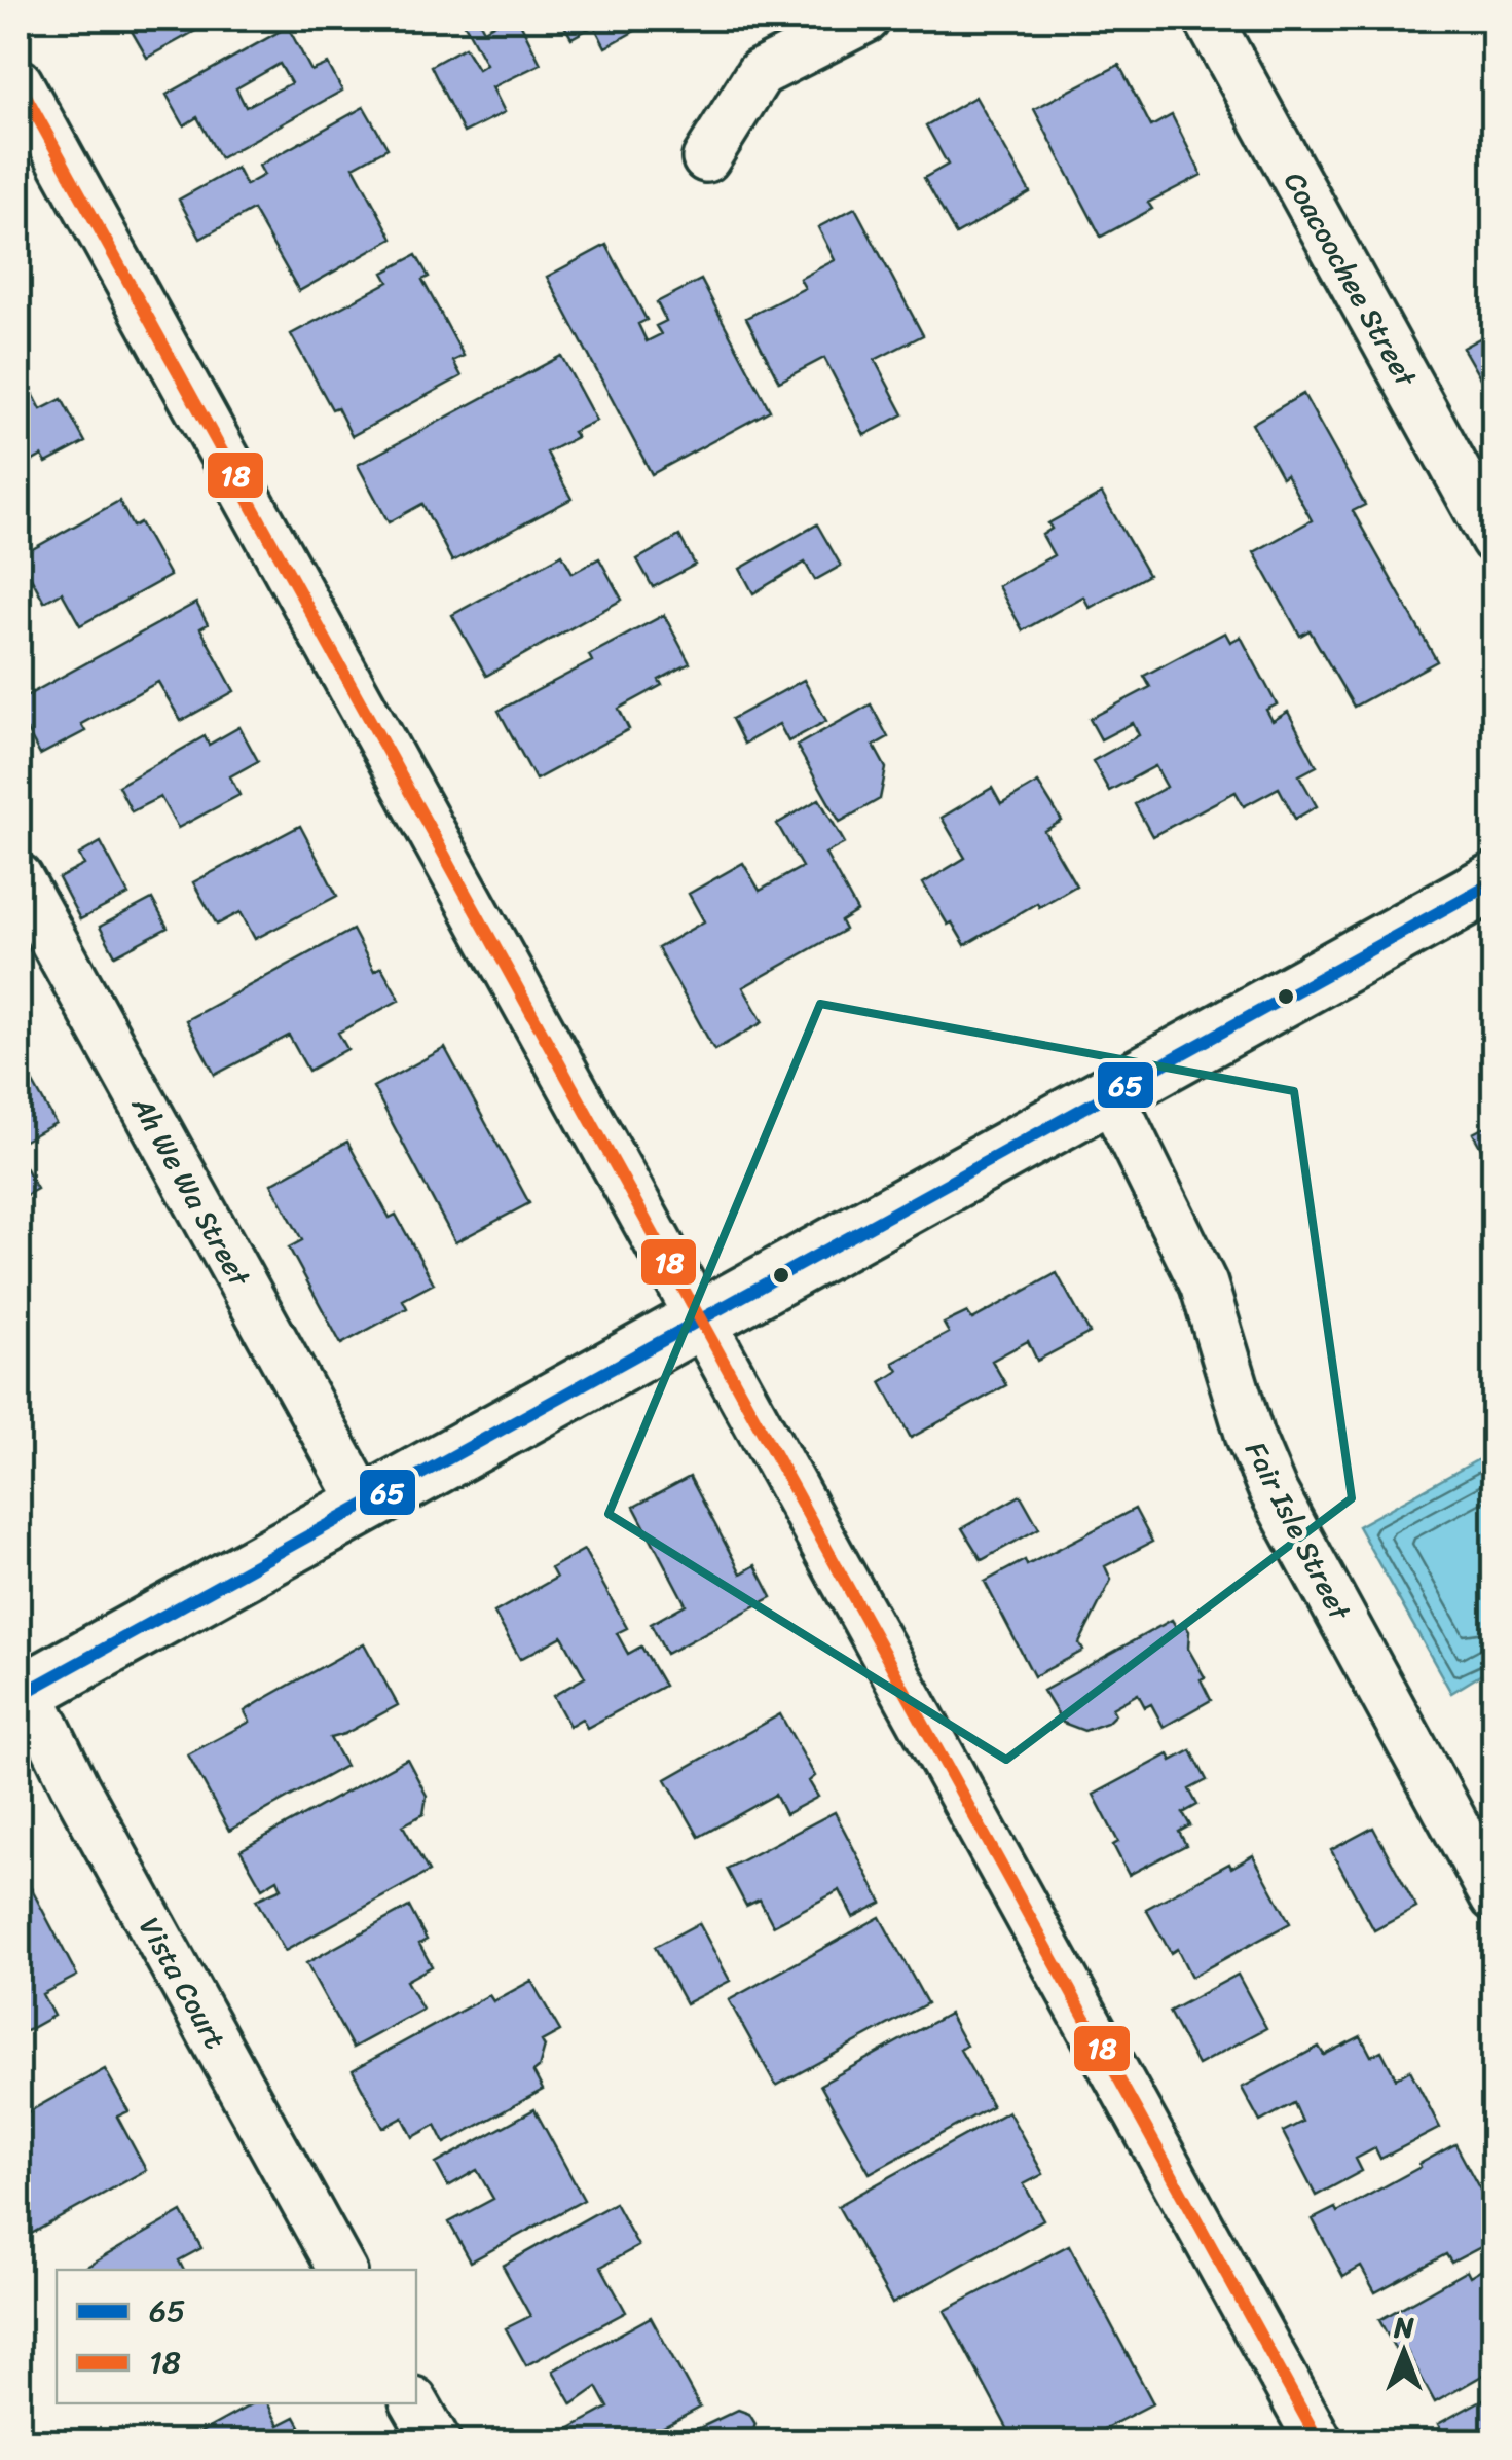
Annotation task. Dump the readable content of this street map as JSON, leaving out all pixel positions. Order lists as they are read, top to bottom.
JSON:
{
  "streets": {
    "street": [
      "Coacoochee Street",
      "Ah We Wa Street",
      "Fair Isle Street",
      "Vista Court"
    ]
  },
  "lines": ["transit line 18", "transit line 65"],
  "legend": ["65", "18"],
  "north": "top"
}
